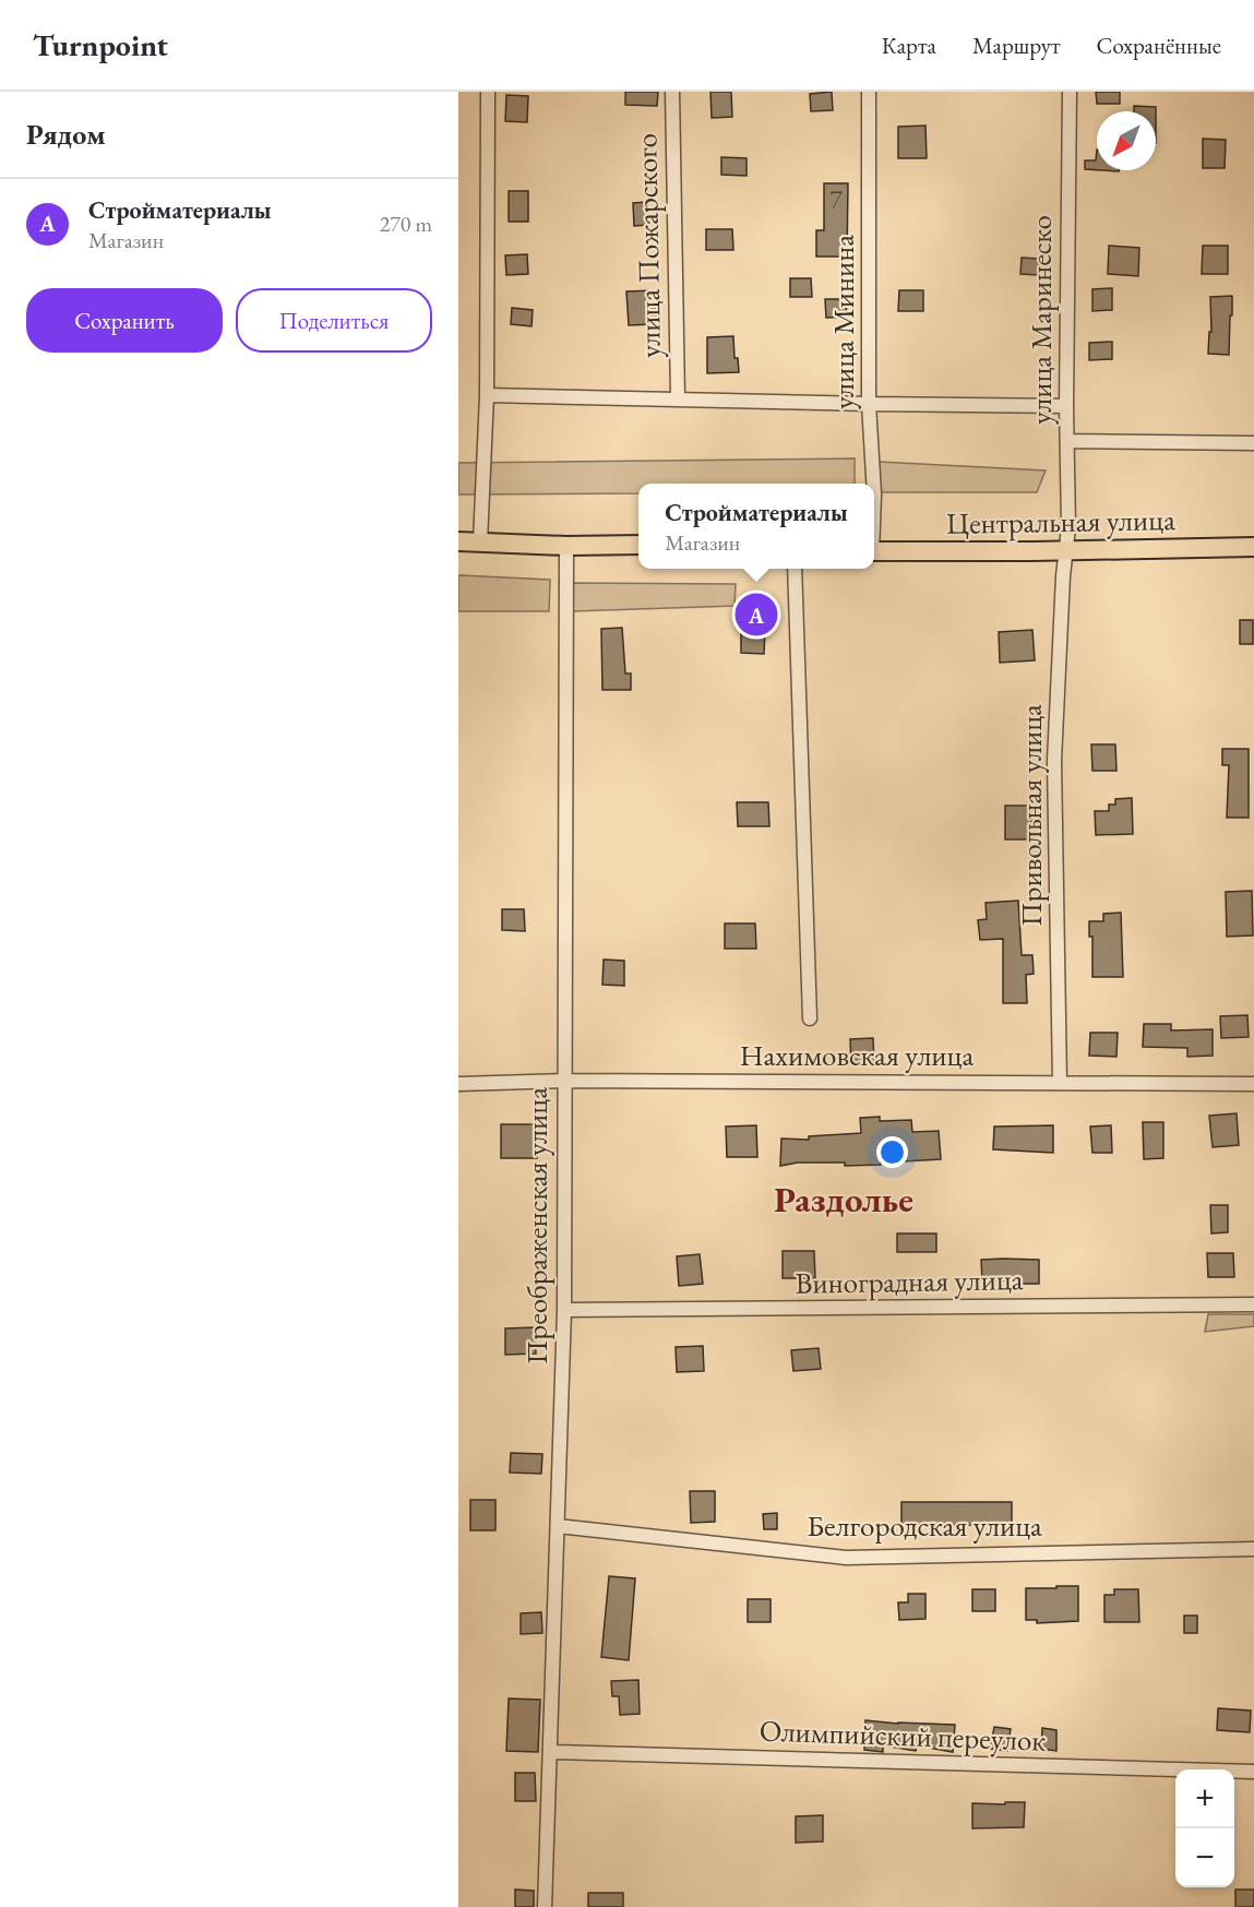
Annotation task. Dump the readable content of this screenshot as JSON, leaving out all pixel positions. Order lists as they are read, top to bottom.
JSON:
{
  "streets": {
    "main road": ["Центральная улица"],
    "street": [
      "улица Пожарского",
      "улица Маринеско",
      "улица Минина",
      "Привольная улица",
      "Нахимовская улица",
      "Преображенская улица",
      "Виноградная улица",
      "Белгородская улица",
      "Олимпийский переулок"
    ]
  },
  "crossings": [
    ["улица Маринеско", "Центральная улица"],
    ["улица Маринеско", "Привольная улица"],
    ["Центральная улица", "Привольная улица"],
    ["Привольная улица", "Нахимовская улица"],
    ["Нахимовская улица", "Преображенская улица"],
    ["Преображенская улица", "Виноградная улица"],
    ["Преображенская улица", "Белгородская улица"],
    ["Преображенская улица", "Олимпийский переулок"]
  ],
  "districts": ["Раздолье"],
  "house_numbers": ["7"],
  "north": "bottom left",
  "page": {
    "header": "Turnpoint",
    "nav": ["Карта", "Маршрут", "Сохранённые"],
    "heading": "Рядом",
    "list": [
      {
        "mark": "A",
        "name": "Стройматериалы",
        "note": "Магазин",
        "value": "270 m"
      }
    ],
    "buttons": ["Сохранить", "Поделиться"],
    "popup": ["Стройматериалы", "Магазин"],
    "pins": "A",
    "map_buttons": ["+", "−"]
  }
}
